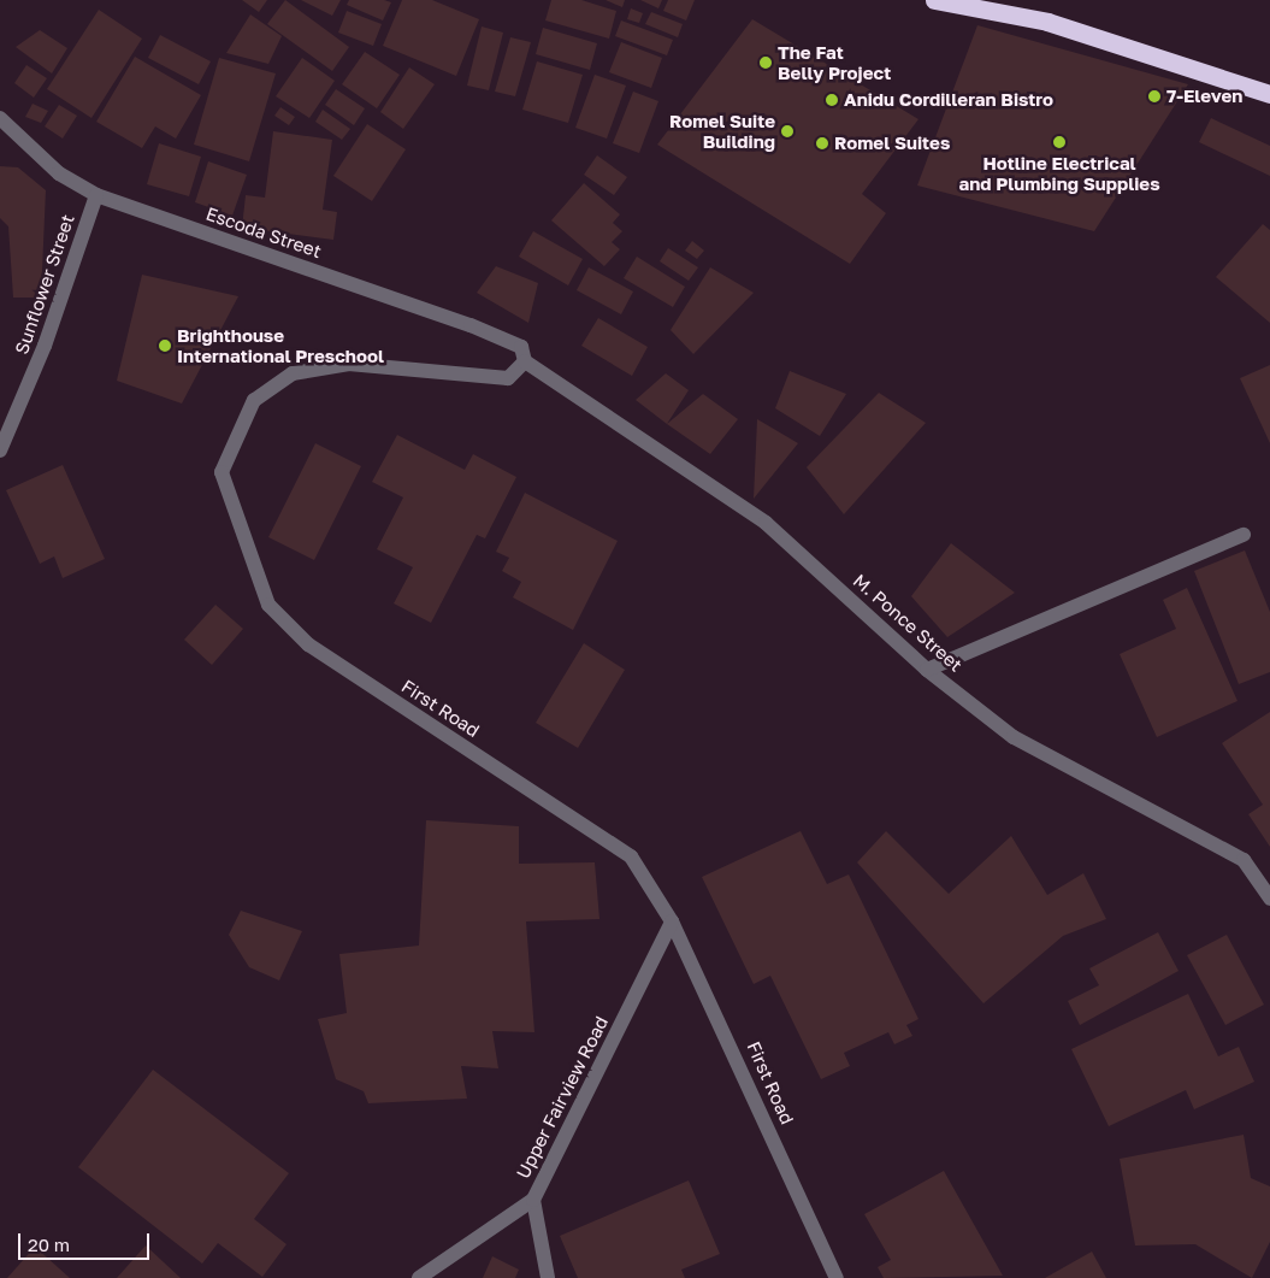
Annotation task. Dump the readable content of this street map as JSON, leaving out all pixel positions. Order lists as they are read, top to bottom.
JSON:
{
  "streets": {
    "street": [
      "Escoda Street",
      "Sunflower Street",
      "M. Ponce Street",
      "First Road",
      "Upper Fairview Road"
    ]
  },
  "crossings": [
    ["Escoda Street", "Sunflower Street"],
    ["Escoda Street", "M. Ponce Street"],
    ["Escoda Street", "First Road"],
    ["M. Ponce Street", "First Road"],
    ["First Road", "Upper Fairview Road"]
  ],
  "places": [
    "The Fat Belly Project",
    "7-Eleven",
    "Anidu Cordilleran Bistro",
    "Romel Suite Building",
    "Hotline Electrical and Plumbing Supplies",
    "Romel Suites",
    "Brighthouse International Preschool"
  ],
  "scale_bar": "20 m"
}
